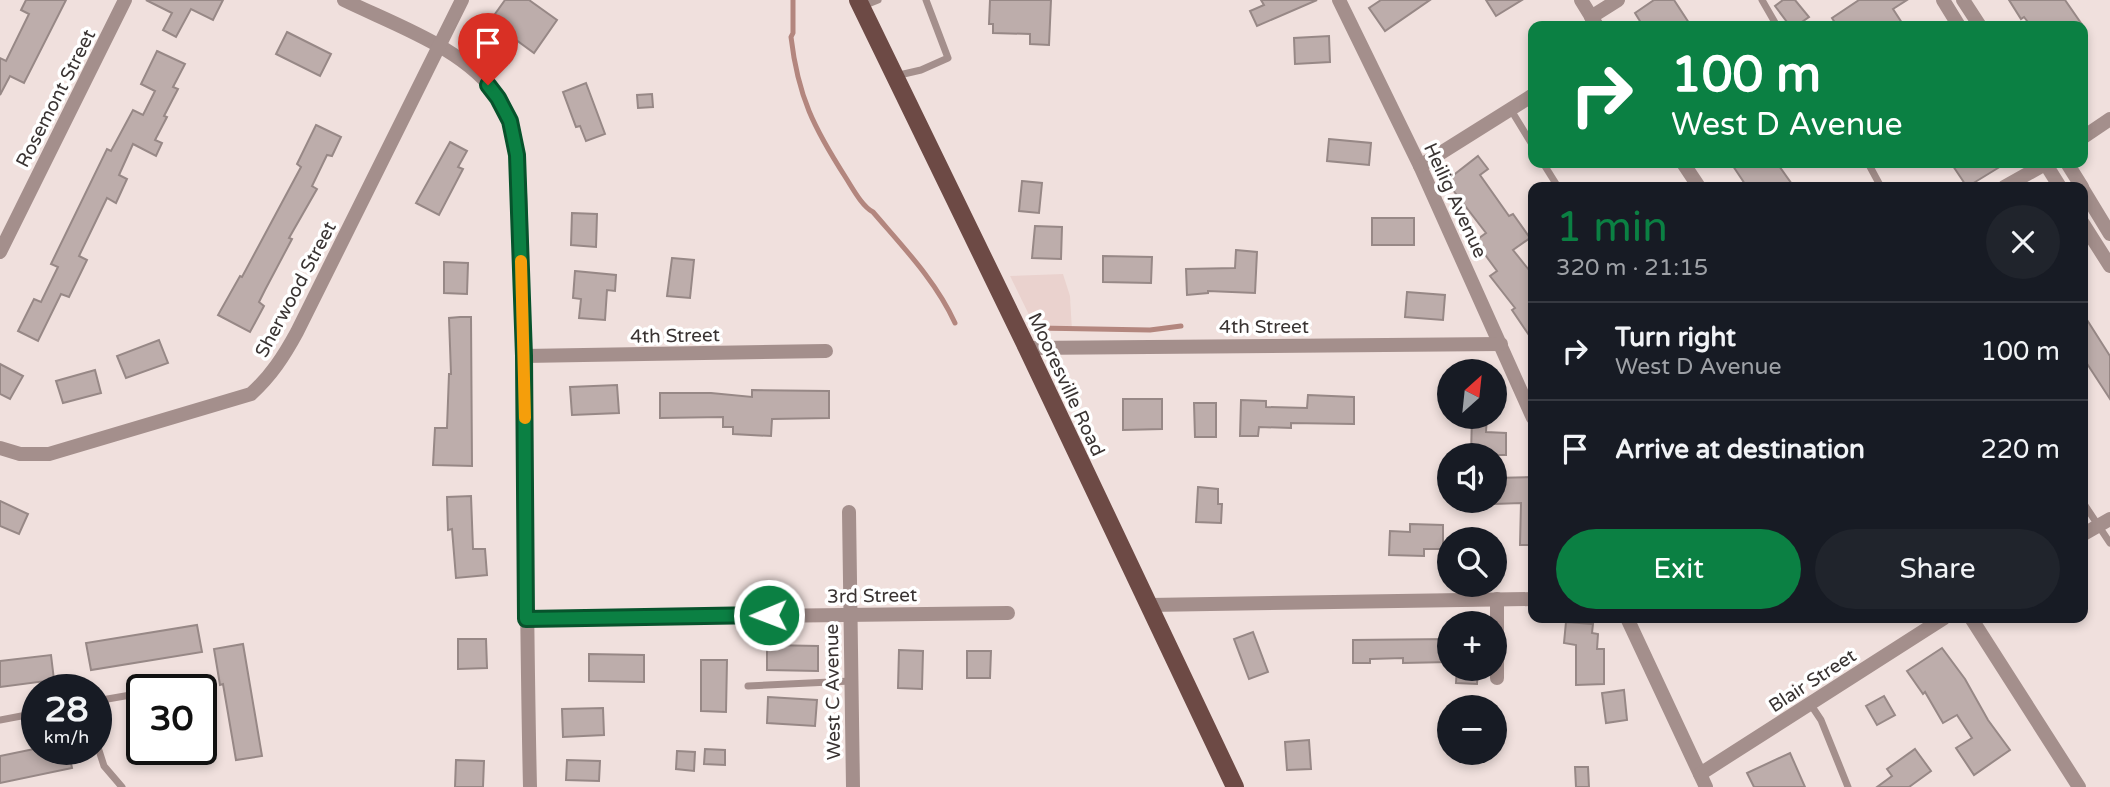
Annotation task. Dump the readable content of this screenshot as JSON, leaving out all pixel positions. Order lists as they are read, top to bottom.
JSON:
{
  "streets": {
    "main road": ["Mooresville Road"],
    "street": [
      "Rosemont Street",
      "Heilig Avenue",
      "Sherwood Street",
      "4th Street",
      "3rd Street",
      "Blair Street",
      "West C Avenue"
    ]
  },
  "crossings": [
    ["Heilig Avenue", "4th Street"],
    ["4th Street", "Mooresville Road"],
    ["3rd Street", "West C Avenue"]
  ],
  "north": "top right",
  "page": {
    "turn": ["100 m", "West D Avenue"],
    "heading": ["1 min", "320 m · 21:15"],
    "list": [
      {
        "name": "Turn right",
        "note": "West D Avenue",
        "value": "100 m"
      },
      {
        "name": "Arrive at destination",
        "value": "220 m"
      }
    ],
    "map_buttons": ["+", "−"],
    "buttons": ["Exit", "Share"],
    "speed": "28 km/h",
    "limit": "30"
  }
}
